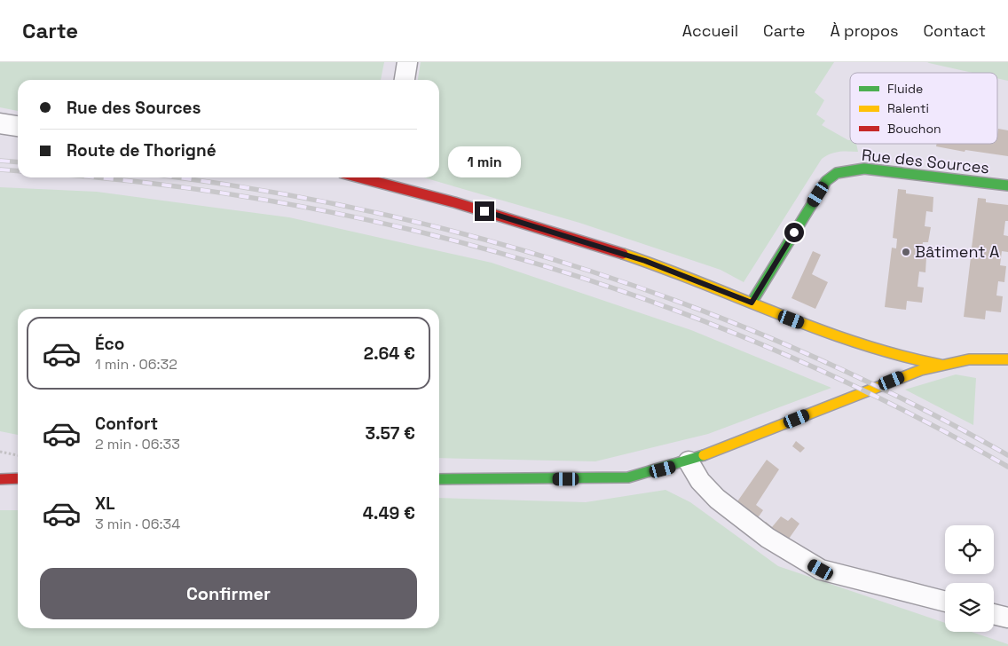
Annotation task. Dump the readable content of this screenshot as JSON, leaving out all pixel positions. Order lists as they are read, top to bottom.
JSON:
{
  "streets": {
    "street": ["Rue des Sources"]
  },
  "places": ["Bâtiment A"],
  "legend": ["Fluide", "Ralenti", "Bouchon"],
  "page": {
    "header": "Carte",
    "nav": [
      "Accueil",
      "Carte",
      "À propos",
      "Contact"
    ],
    "banner": ["Rue des Sources", "Route de Thorigné"],
    "bubble": "1 min",
    "list": [
      {
        "name": "Éco",
        "note": "1 min · 06:32",
        "value": "2.64 €"
      },
      {
        "name": "Confort",
        "note": "2 min · 06:33",
        "value": "3.57 €"
      },
      {
        "name": "XL",
        "note": "3 min · 06:34",
        "value": "4.49 €"
      }
    ],
    "buttons": "Confirmer"
  }
}
